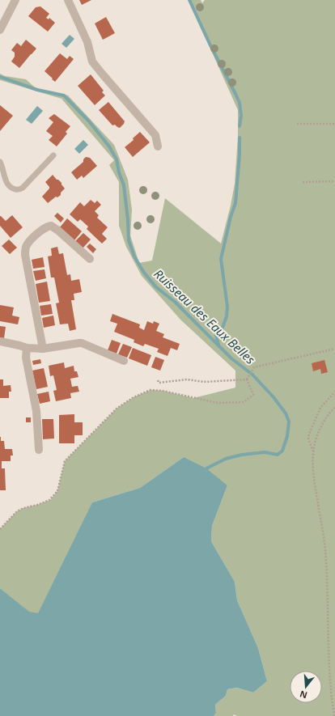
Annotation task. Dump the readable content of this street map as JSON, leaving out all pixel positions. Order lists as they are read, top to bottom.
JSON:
{
  "water": ["Ruisseau des Eaux Belles"],
  "north": "bottom"
}
